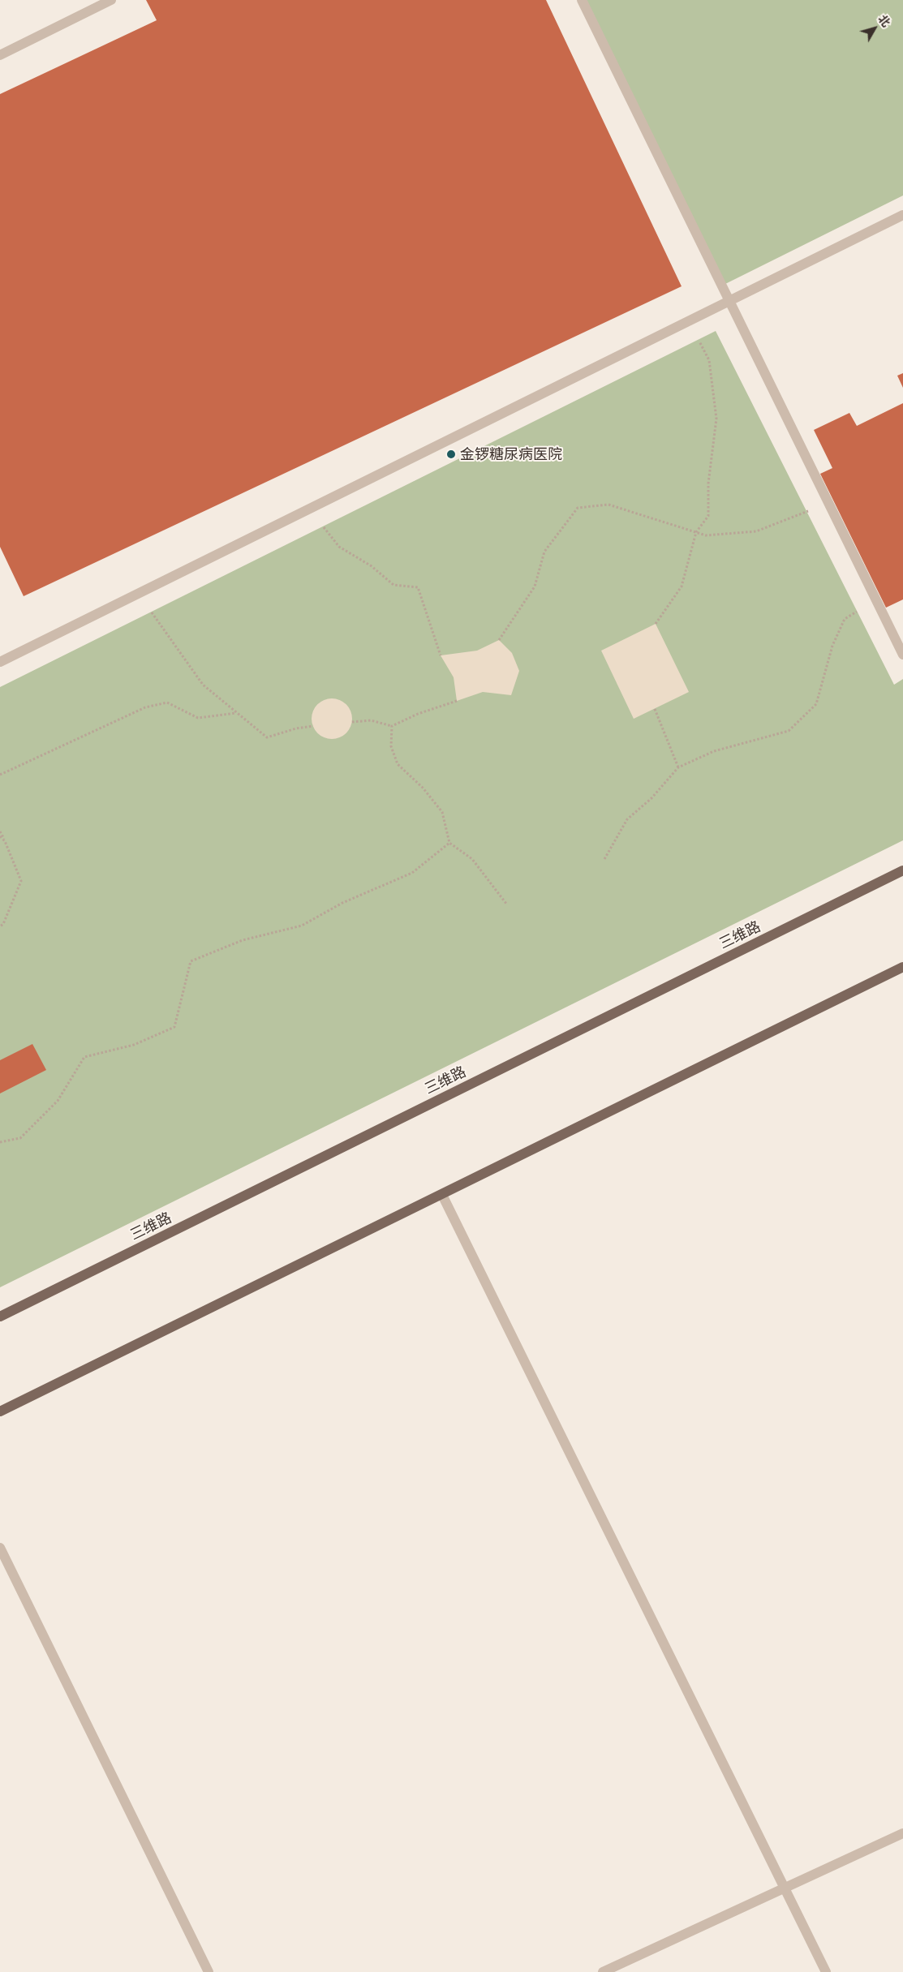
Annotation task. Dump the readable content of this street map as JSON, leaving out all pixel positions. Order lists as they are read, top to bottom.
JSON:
{
  "streets": {
    "main road": ["三维路"]
  },
  "places": ["金锣糖尿病医院"],
  "north": "top right"
}
